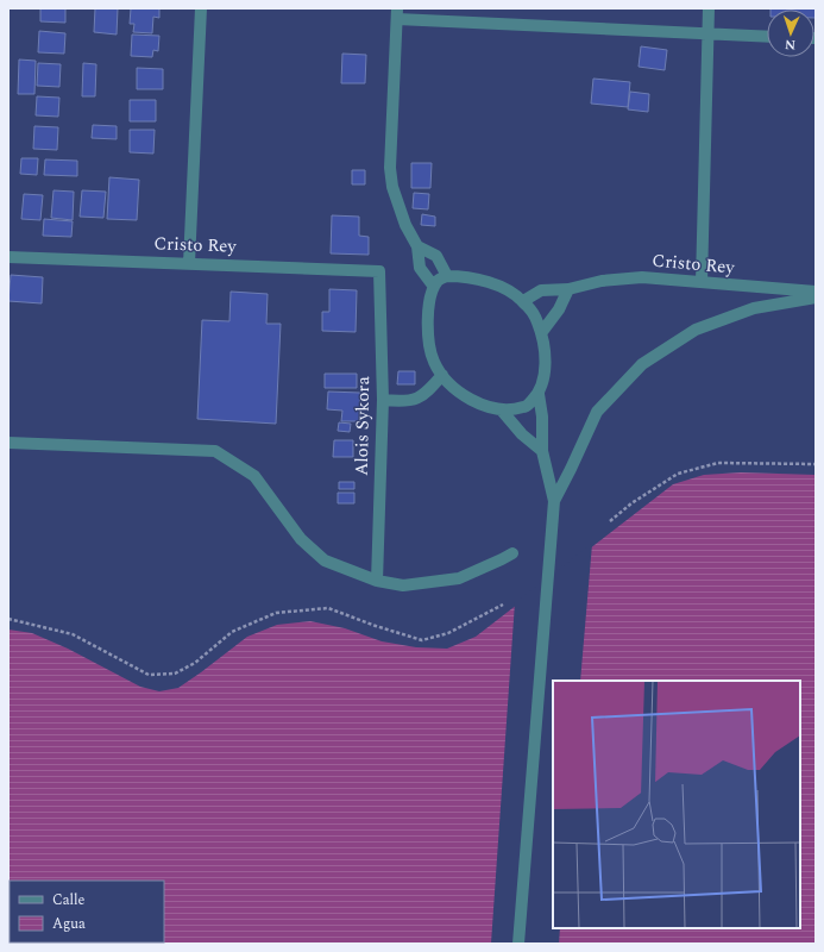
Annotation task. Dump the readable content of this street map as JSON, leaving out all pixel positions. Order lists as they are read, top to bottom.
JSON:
{
  "streets": {
    "street": ["Cristo Rey", "Alois Sykora"]
  },
  "crossings": [
    ["Cristo Rey", "Alois Sykora"]
  ],
  "legend": ["Calle", "Agua"],
  "north": "bottom"
}
